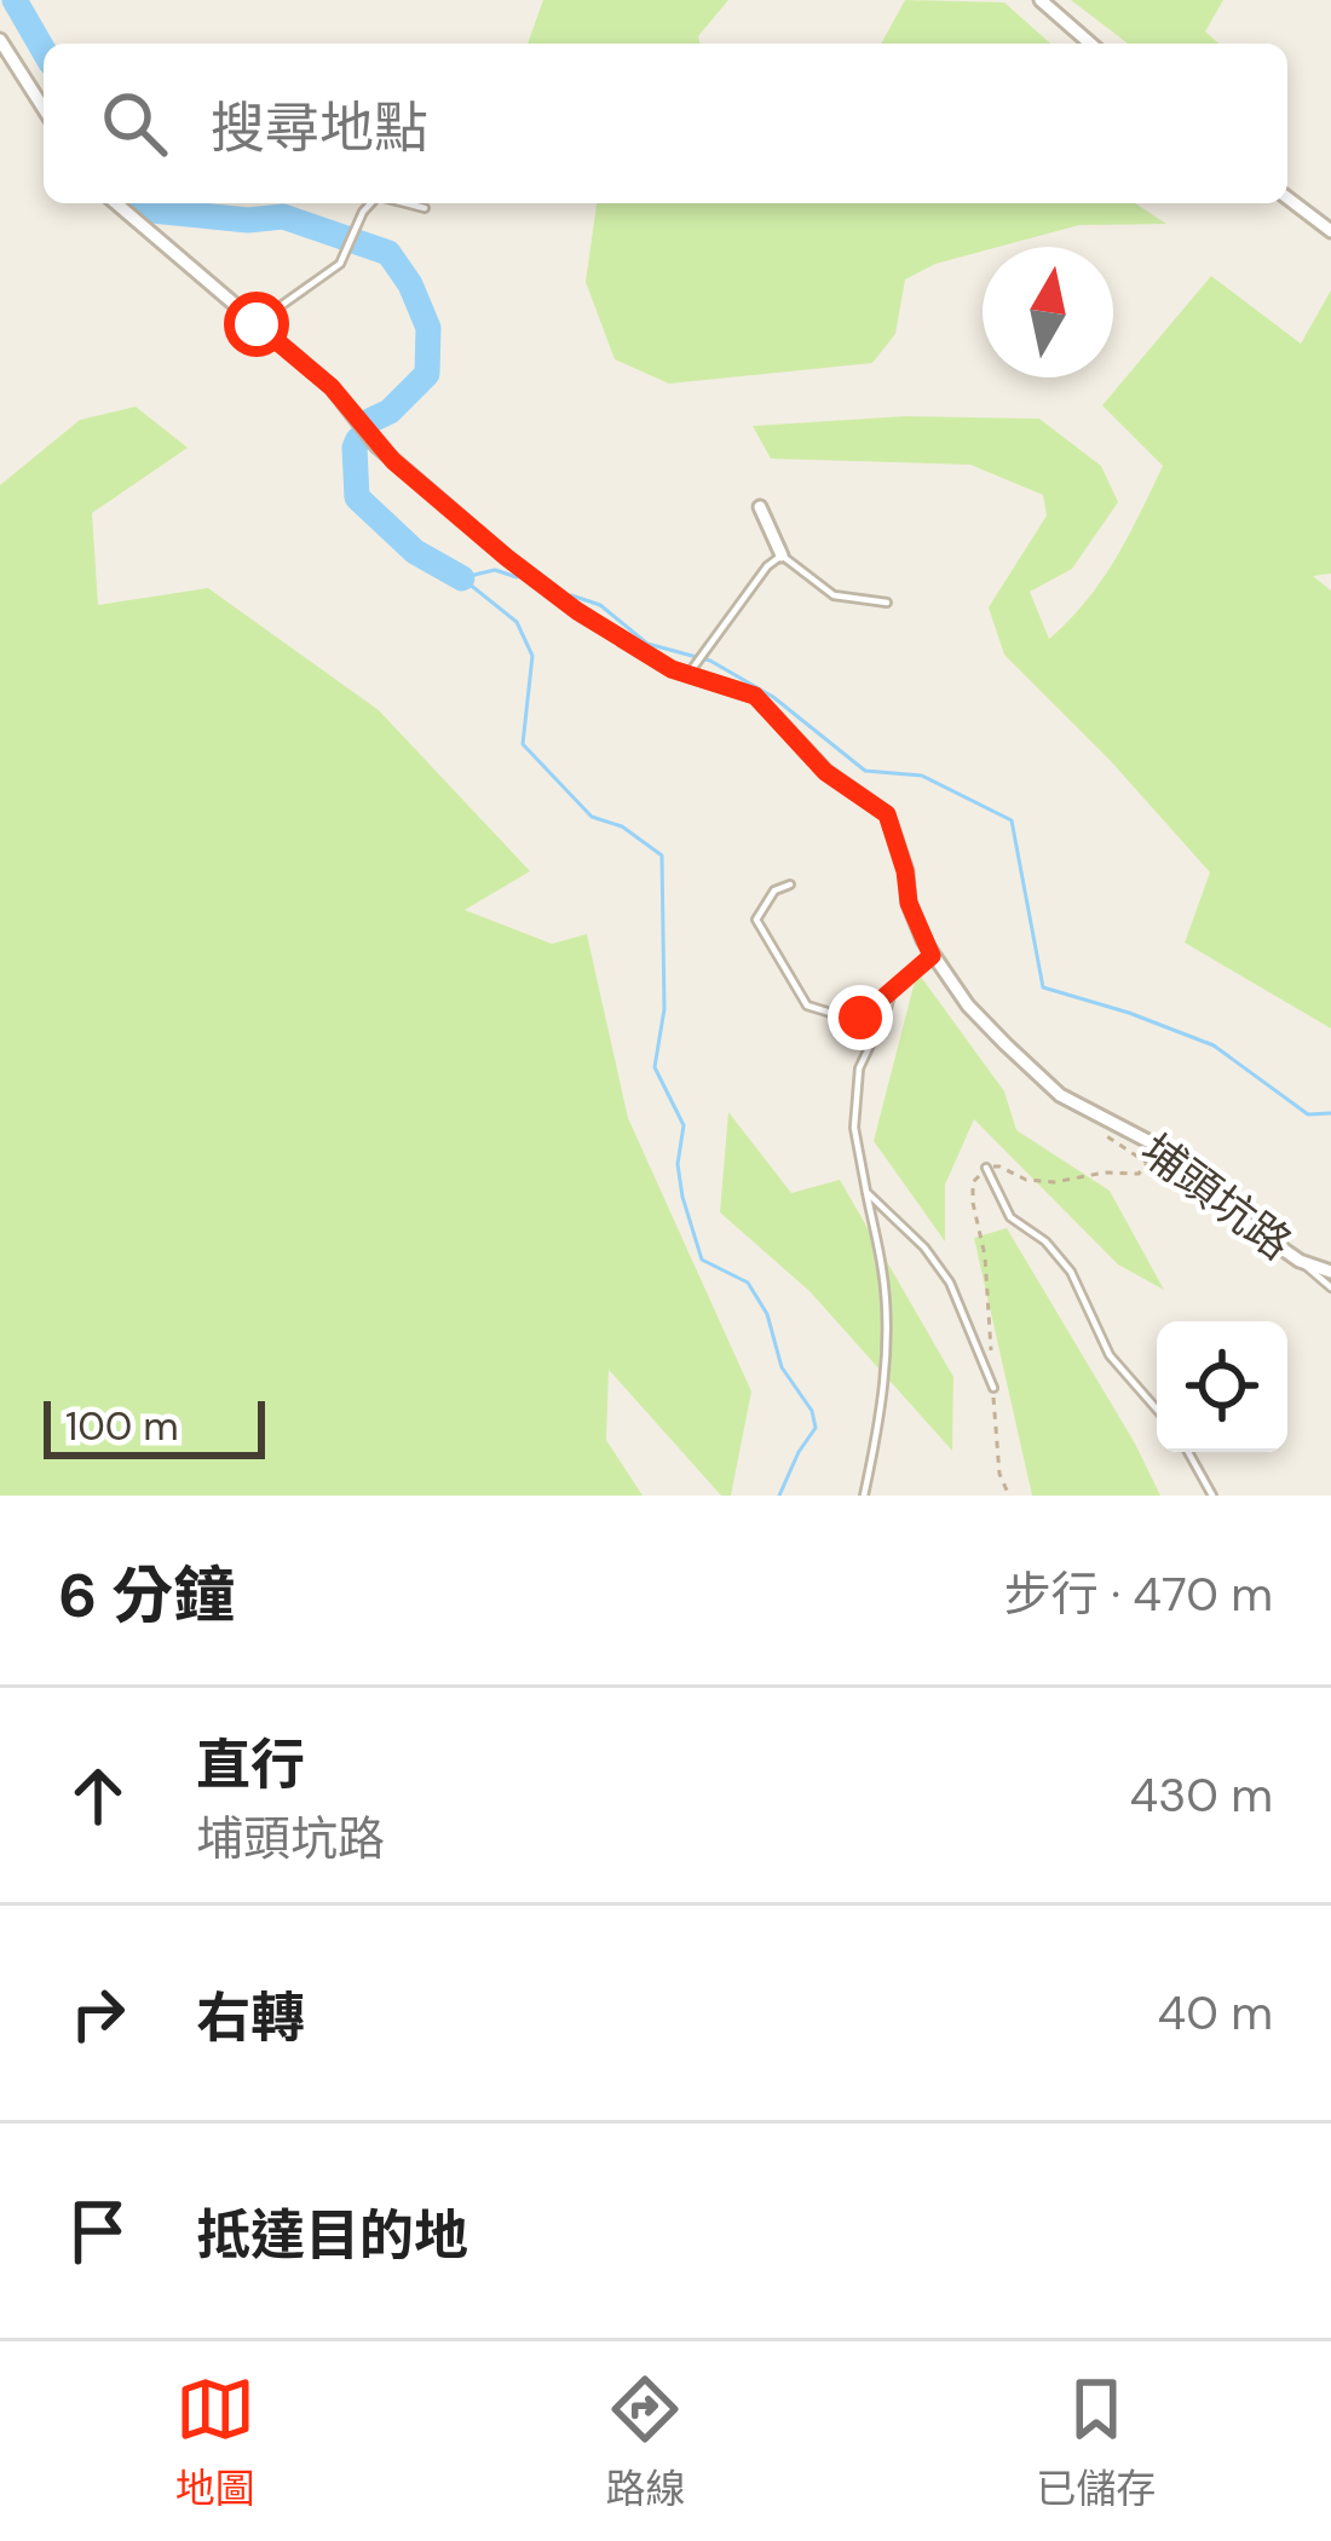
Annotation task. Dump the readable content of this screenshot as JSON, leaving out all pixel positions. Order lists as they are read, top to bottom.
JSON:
{
  "streets": {
    "street": ["埔頭坑路"]
  },
  "scale_bar": "100 m",
  "north": "top",
  "page": {
    "search": "搜尋地點",
    "scale": "100 m",
    "heading": ["6 分鐘", "步行 · 470 m"],
    "list": [
      ["直行", "埔頭坑路", "430 m"],
      ["右轉", "40 m"],
      "抵達目的地"
    ],
    "nav": ["地圖", "路線", "已儲存"]
  }
}
